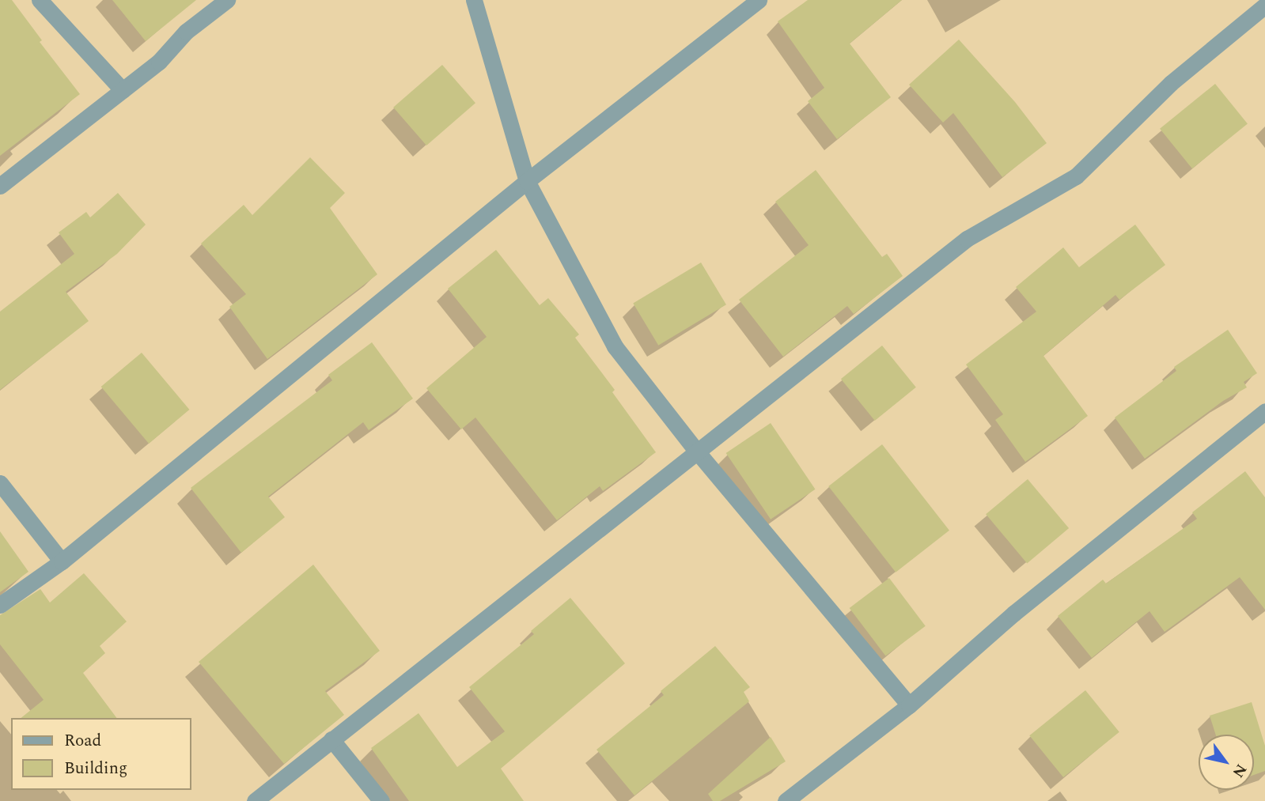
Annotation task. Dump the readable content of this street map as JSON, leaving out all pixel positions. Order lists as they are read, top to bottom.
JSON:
{
  "legend": ["Road", "Building"],
  "north": "bottom right"
}
